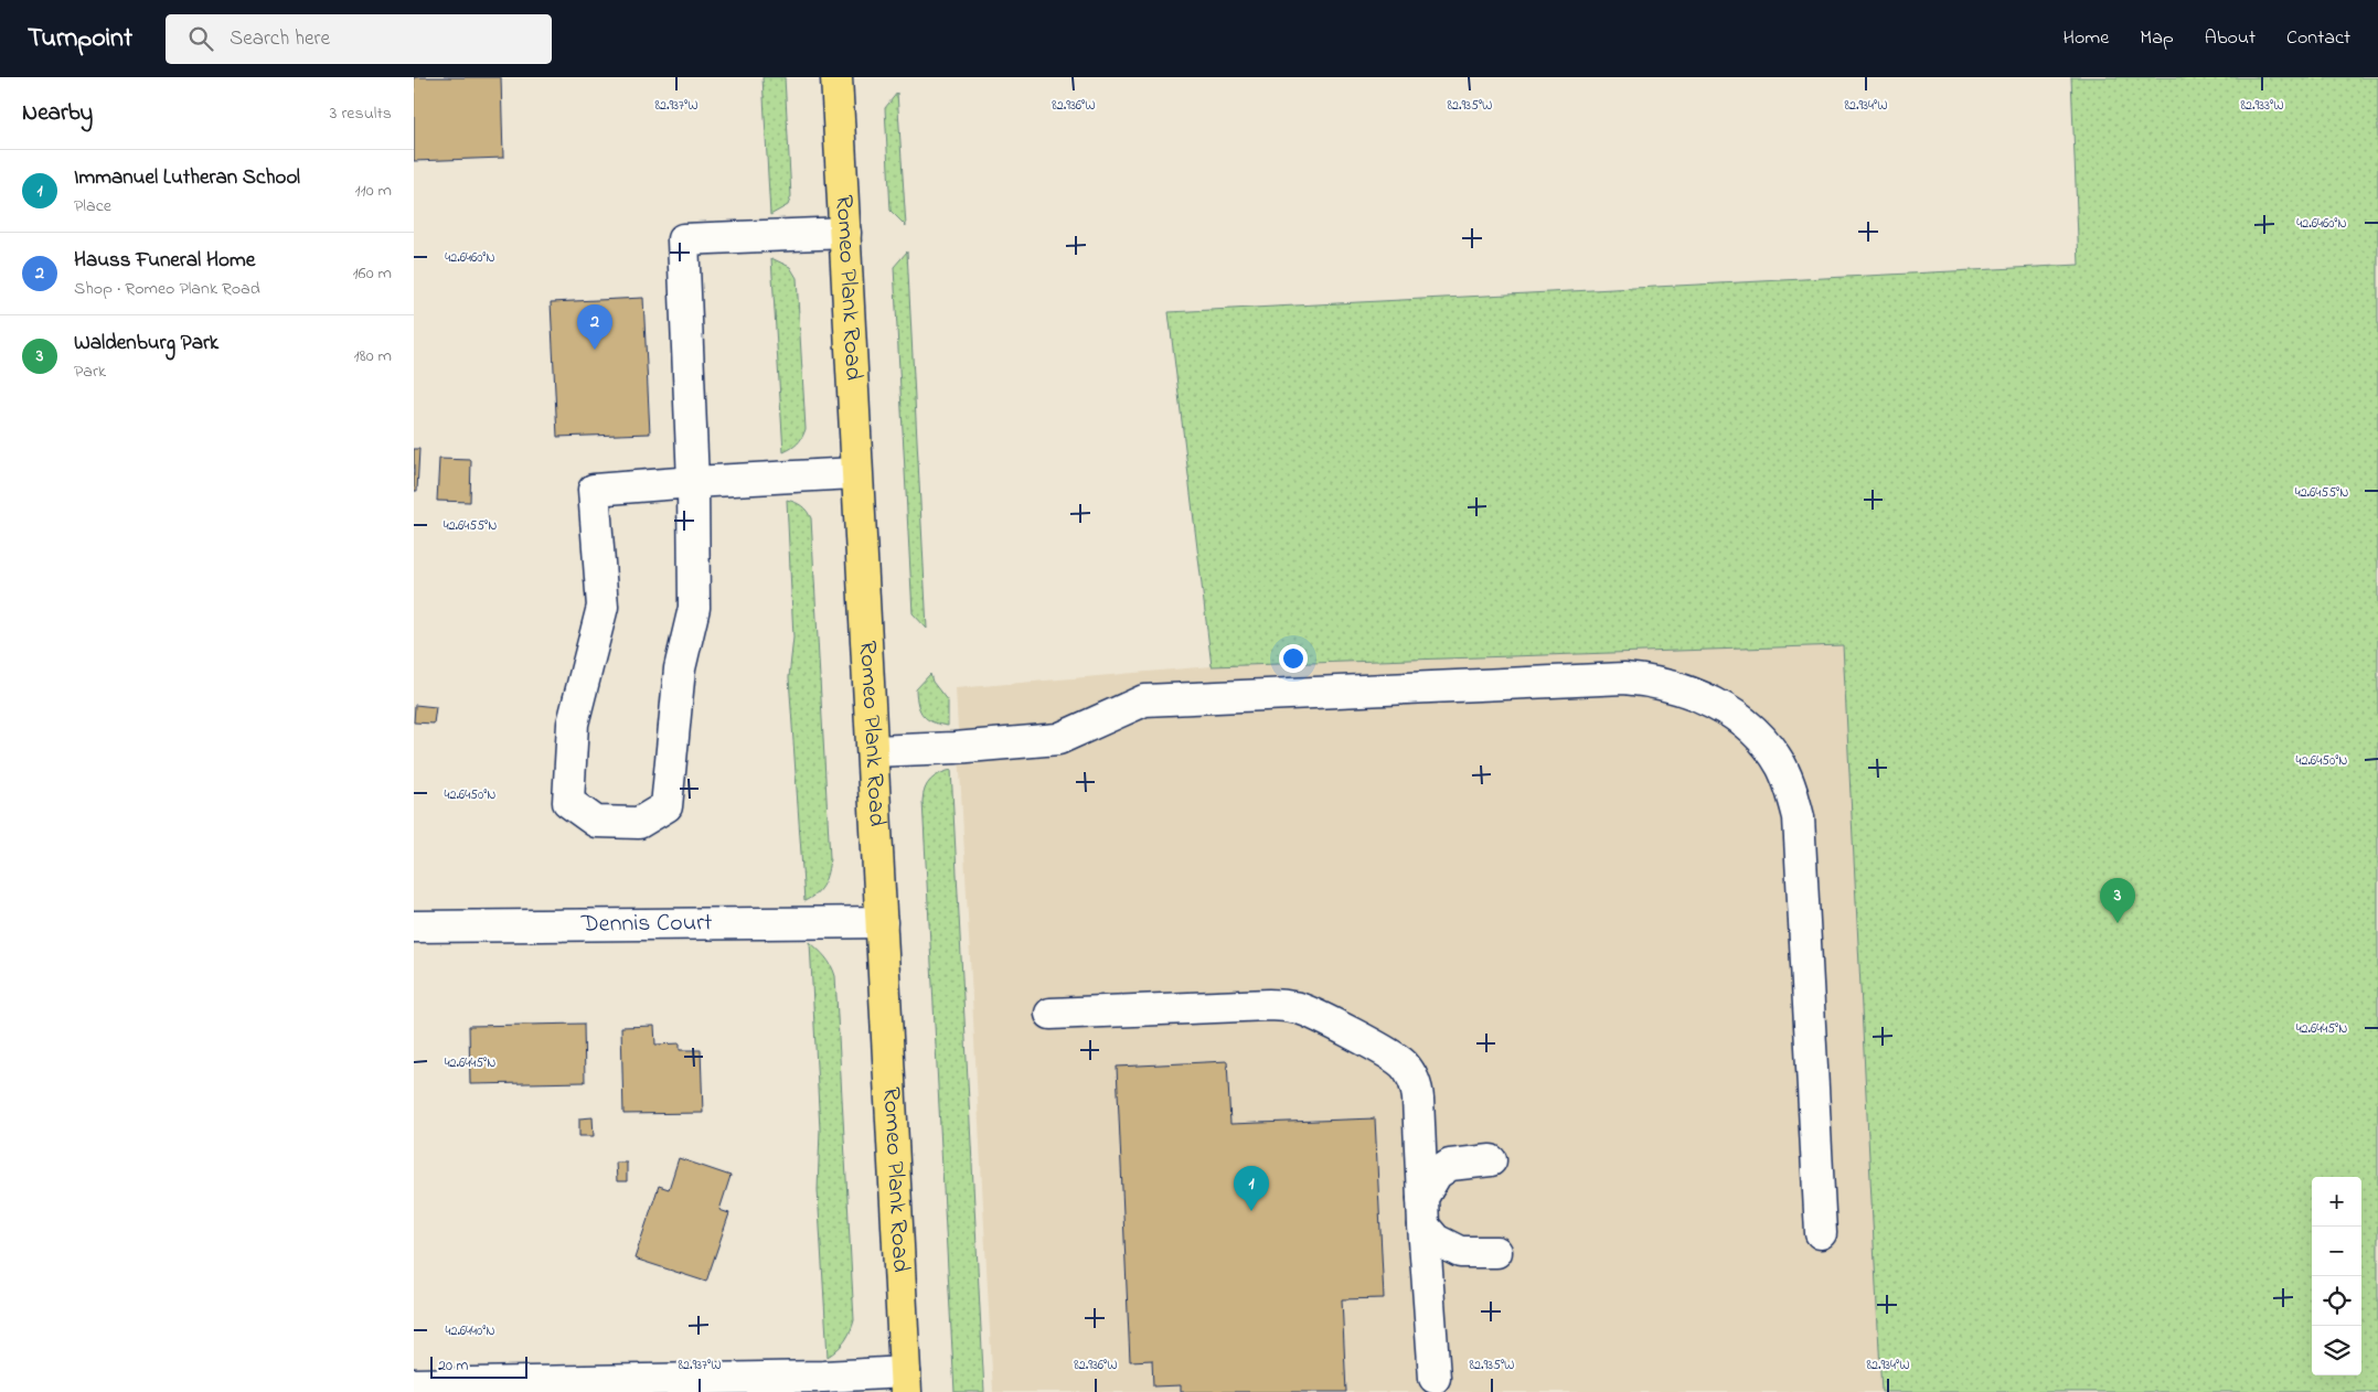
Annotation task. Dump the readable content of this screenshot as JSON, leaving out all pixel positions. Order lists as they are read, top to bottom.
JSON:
{
  "streets": {
    "main road": ["Romeo Plank Road"],
    "street": ["Dennis Court"]
  },
  "crossings": [
    ["Romeo Plank Road", "Dennis Court"]
  ],
  "scale_bar": "20 m",
  "page": {
    "header": "Turnpoint",
    "search": "Search here",
    "nav": [
      "Home",
      "Map",
      "About",
      "Contact"
    ],
    "heading": ["Nearby", "3 results"],
    "list": [
      {
        "mark": "1",
        "name": "Immanuel Lutheran School",
        "note": "Place",
        "value": "110 m"
      },
      {
        "mark": "2",
        "name": "Hauss Funeral Home",
        "note": "Shop · Romeo Plank Road",
        "value": "160 m"
      },
      {
        "mark": "3",
        "name": "Waldenburg Park",
        "note": "Park",
        "value": "180 m"
      }
    ],
    "pins": ["2", "3", "1"],
    "map_buttons": ["+", "−"],
    "scale": "20 m"
  },
  "coordinates": [
    "82.937°W",
    "82.936°W",
    "82.935°W",
    "82.934°W",
    "82.933°W",
    "42.6460°N",
    "42.6455°N",
    "42.6450°N",
    "42.6445°N",
    "42.6440°N"
  ]
}
